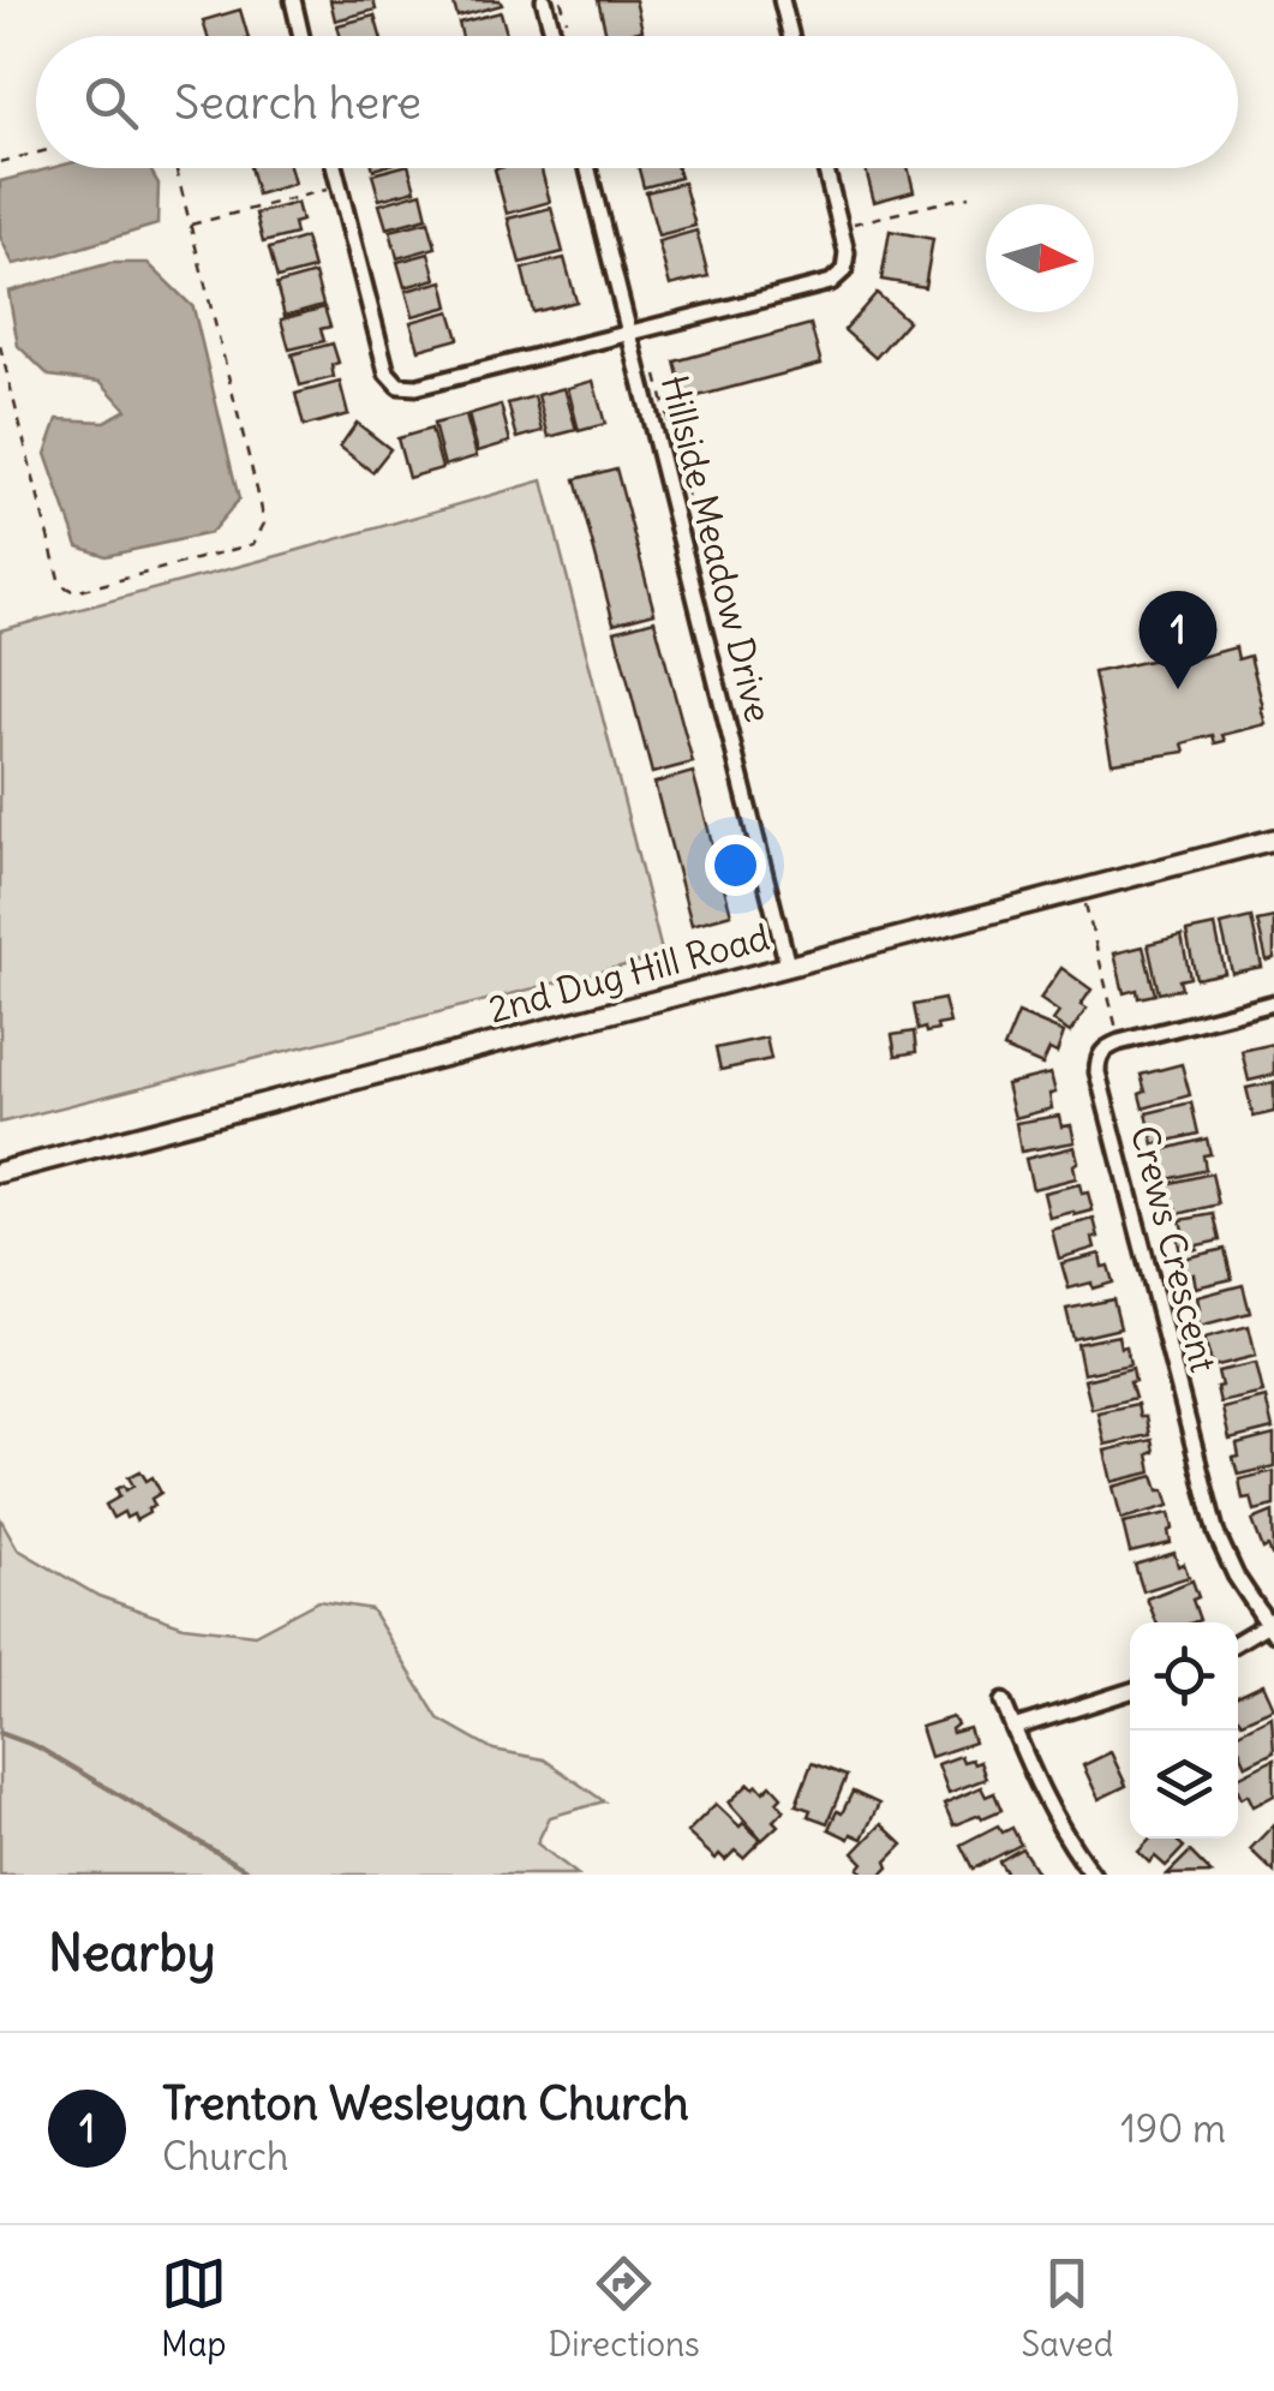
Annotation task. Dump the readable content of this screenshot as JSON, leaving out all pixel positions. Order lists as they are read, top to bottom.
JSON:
{
  "streets": {
    "street": ["Hillside Meadow Drive", "2nd Dug Hill Road", "Crews Crescent"]
  },
  "crossings": [
    ["Hillside Meadow Drive", "2nd Dug Hill Road"]
  ],
  "north": "right",
  "page": {
    "search": "Search here",
    "pins": "1",
    "heading": "Nearby",
    "list": [
      {
        "mark": "1",
        "name": "Trenton Wesleyan Church",
        "note": "Church",
        "value": "190 m"
      }
    ],
    "nav": ["Map", "Directions", "Saved"]
  }
}
